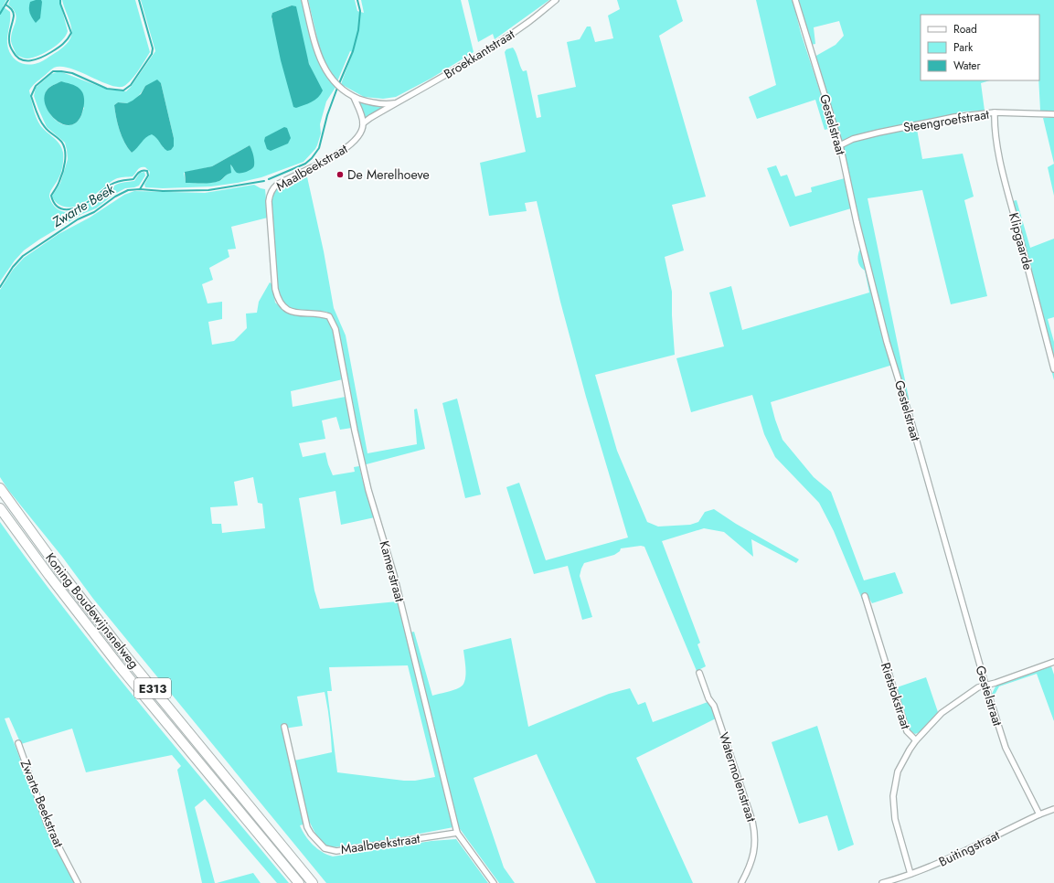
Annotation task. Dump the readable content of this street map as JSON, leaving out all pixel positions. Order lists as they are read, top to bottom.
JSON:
{
  "streets": {
    "highway": ["Koning Boudewijnsnelweg", "E313"],
    "street": [
      "Broekkantstraat",
      "Steengroefstraat",
      "Gestelstraat",
      "Maalbeekstraat",
      "Klipgaarde",
      "Kamerstraat",
      "Rietstokstraat",
      "Watermolenstraat",
      "Zwarte Beekstraat",
      "Buitingstraat"
    ]
  },
  "crossings": [
    ["Broekkantstraat", "Maalbeekstraat"],
    ["Steengroefstraat", "Gestelstraat"],
    ["Steengroefstraat", "Klipgaarde"],
    ["Gestelstraat", "Buitingstraat"],
    ["Maalbeekstraat", "Kamerstraat"],
    ["Rietstokstraat", "Buitingstraat"]
  ],
  "water": ["Zwarte Beek"],
  "places": ["De Merelhoeve"],
  "legend": ["Road", "Park", "Water"]
}
